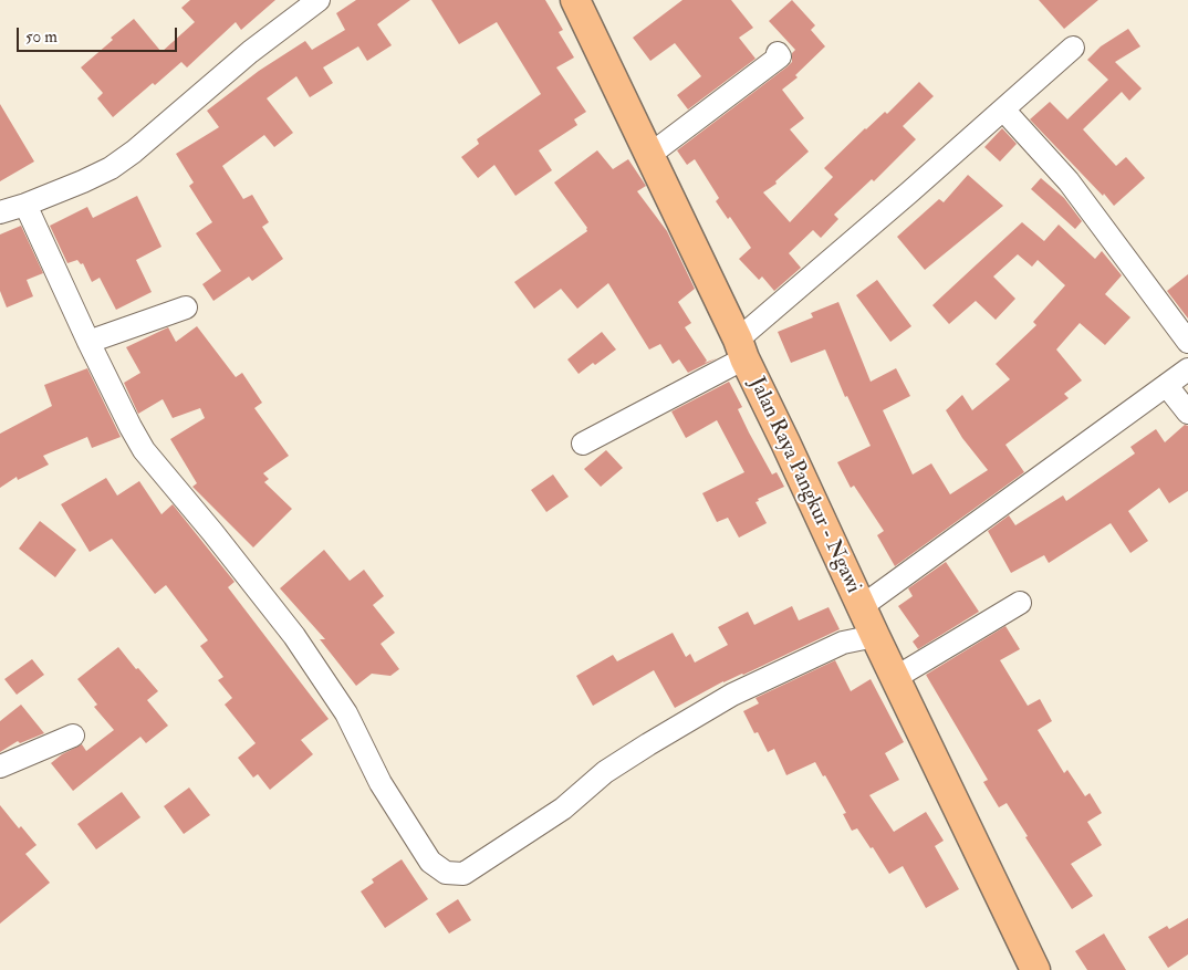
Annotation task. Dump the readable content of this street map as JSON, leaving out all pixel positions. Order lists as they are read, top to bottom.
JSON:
{
  "streets": {
    "main road": ["Jalan Raya Pangkur - Ngawi"]
  },
  "scale_bar": "50 m"
}
